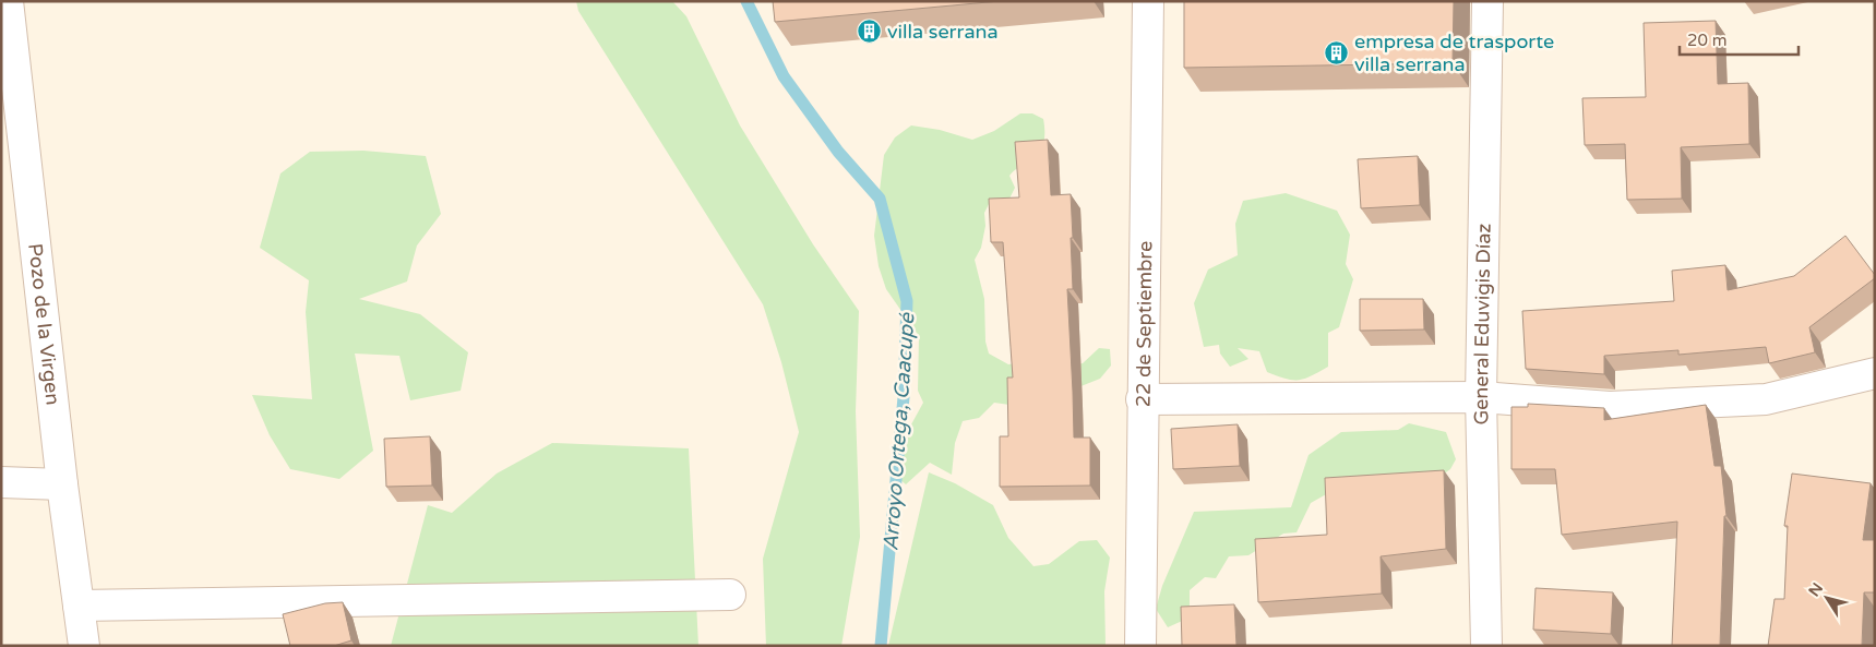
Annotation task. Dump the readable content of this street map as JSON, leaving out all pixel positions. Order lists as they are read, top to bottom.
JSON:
{
  "streets": {
    "street": ["22 de Septiembre", "Pozo de la Virgen", "General Eduvigis Díaz"]
  },
  "water": ["Arroyo Ortega, Caacupé"],
  "places": {
    "building": ["villa serrana", "empresa de trasporte villa serrana"]
  },
  "scale_bar": "20 m",
  "north": "top left"
}
